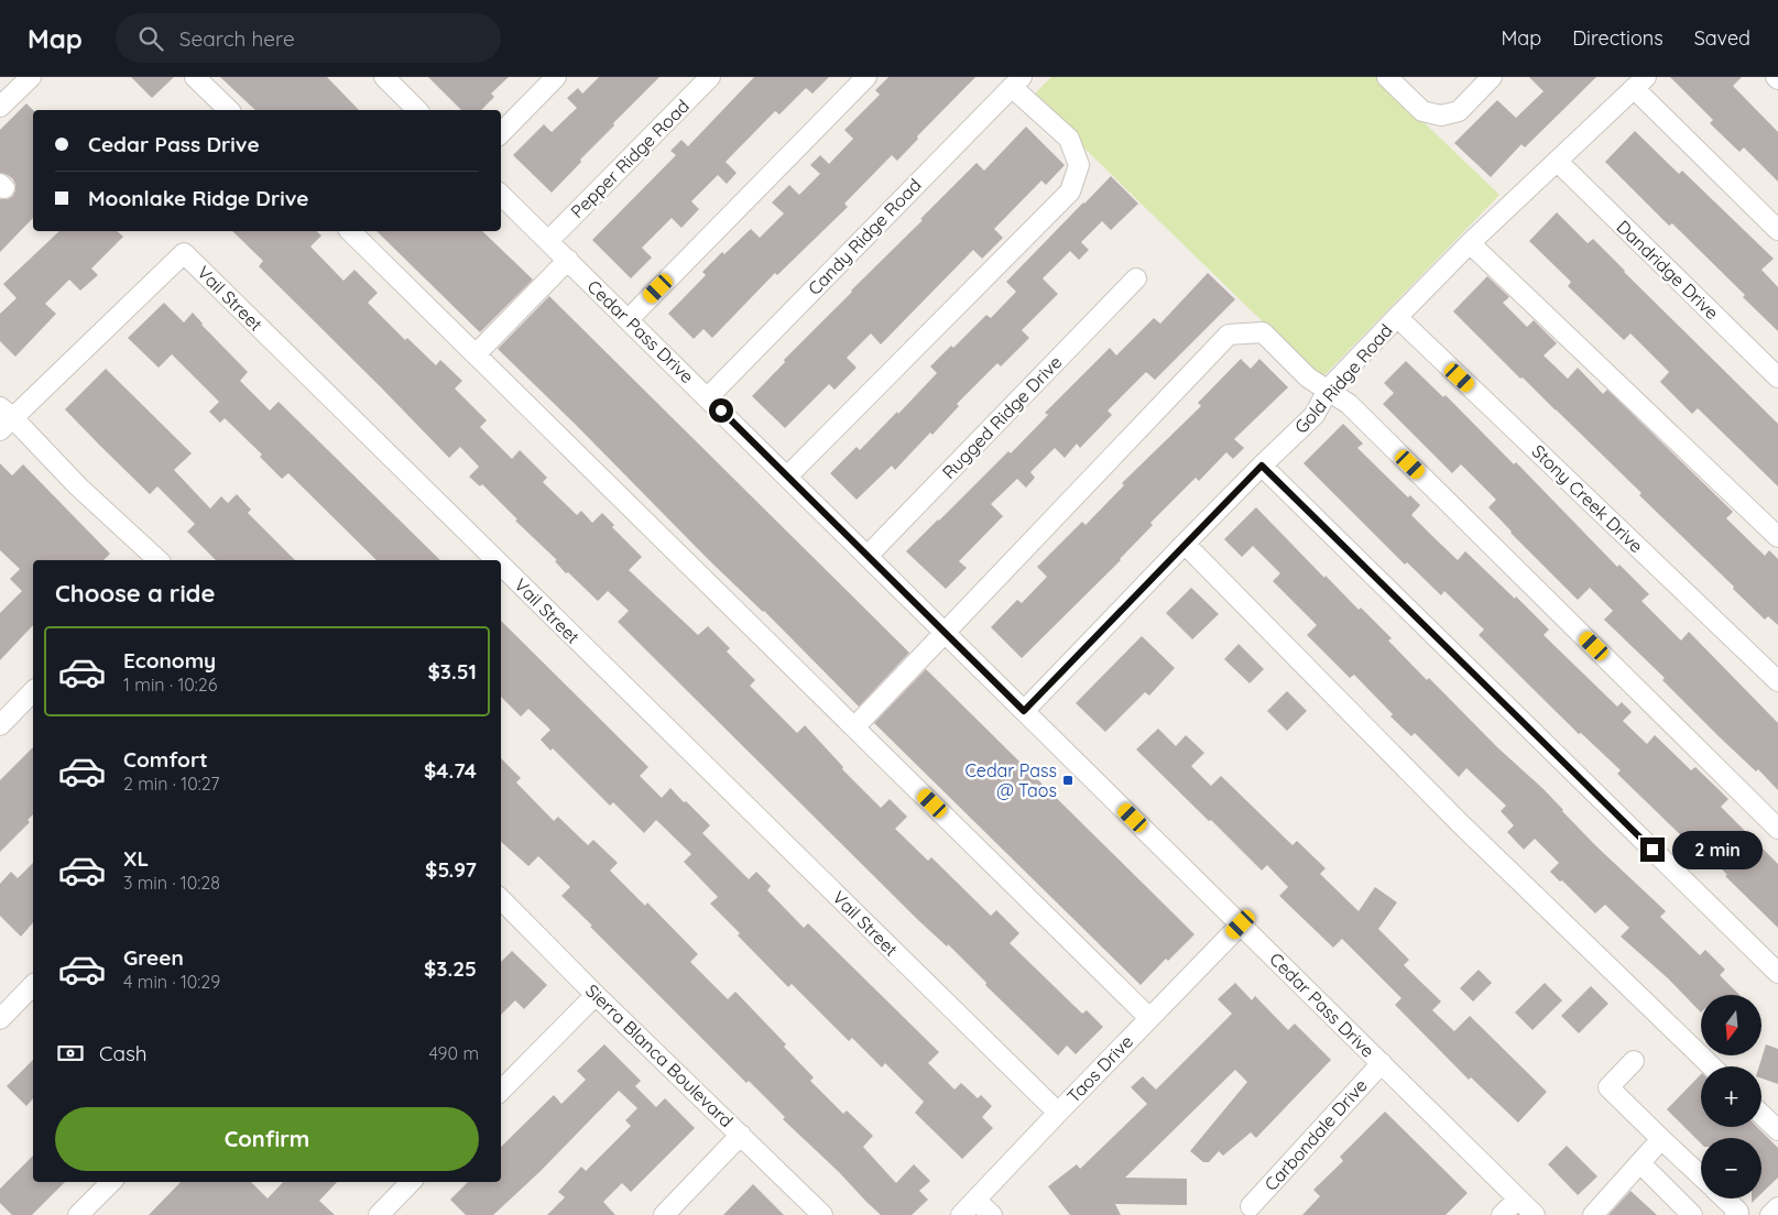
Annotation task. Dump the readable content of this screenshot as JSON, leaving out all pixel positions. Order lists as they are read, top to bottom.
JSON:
{
  "streets": {
    "street": [
      "Pepper Ridge Road",
      "Candy Ridge Road",
      "Dandridge Drive",
      "Vail Street",
      "Cedar Pass Drive",
      "Gold Ridge Road",
      "Rugged Ridge Drive",
      "Stony Creek Drive",
      "Sierra Blanca Boulevard",
      "Taos Drive",
      "Carbondale Drive"
    ]
  },
  "crossings": [
    ["Pepper Ridge Road", "Cedar Pass Drive"],
    ["Candy Ridge Road", "Cedar Pass Drive"],
    ["Dandridge Drive", "Gold Ridge Road"],
    ["Vail Street", "Taos Drive"],
    ["Cedar Pass Drive", "Gold Ridge Road"],
    ["Cedar Pass Drive", "Rugged Ridge Drive"],
    ["Cedar Pass Drive", "Taos Drive"],
    ["Cedar Pass Drive", "Carbondale Drive"],
    ["Gold Ridge Road", "Stony Creek Drive"]
  ],
  "places": {
    "transit": ["Cedar Pass @ Taos"]
  },
  "north": "bottom",
  "page": {
    "header": "Map",
    "search": "Search here",
    "nav": ["Map", "Directions", "Saved"],
    "banner": ["Cedar Pass Drive", "Moonlake Ridge Drive"],
    "heading": "Choose a ride",
    "list": [
      {
        "name": "Economy",
        "note": "1 min · 10:26",
        "value": "$3.51"
      },
      {
        "name": "Comfort",
        "note": "2 min · 10:27",
        "value": "$4.74"
      },
      {
        "name": "XL",
        "note": "3 min · 10:28",
        "value": "$5.97"
      },
      {
        "name": "Green",
        "note": "4 min · 10:29",
        "value": "$3.25"
      }
    ],
    "bubble": "2 min",
    "map_buttons": ["+", "−"],
    "pay": ["Cash", "490 m"],
    "buttons": "Confirm"
  }
}
